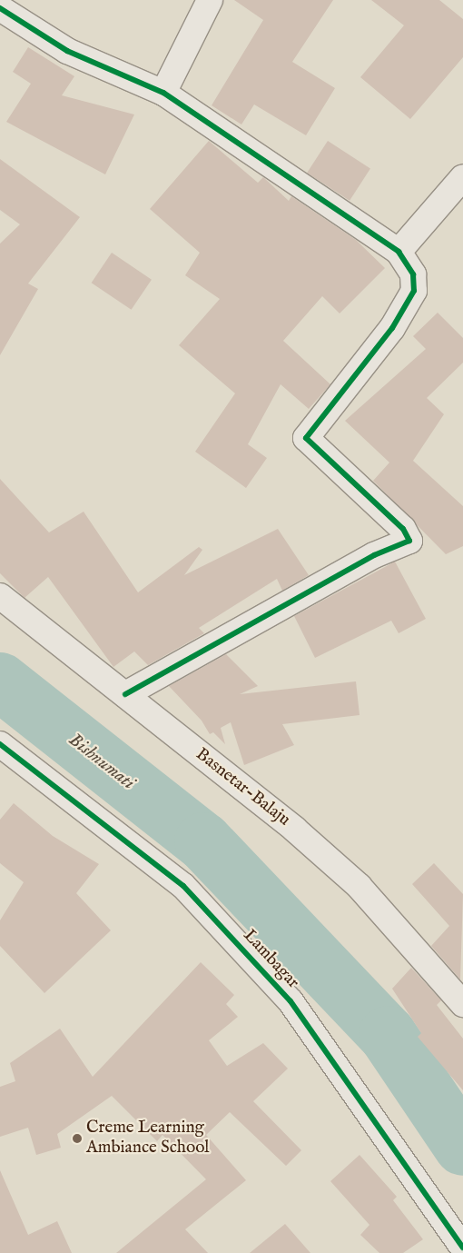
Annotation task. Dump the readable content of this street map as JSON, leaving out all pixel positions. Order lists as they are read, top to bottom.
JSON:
{
  "streets": {
    "street": ["Basnetar-Balaju", "Lambagar"]
  },
  "water": ["Bishnumati"],
  "places": ["Creme Learning Ambiance School"]
}
